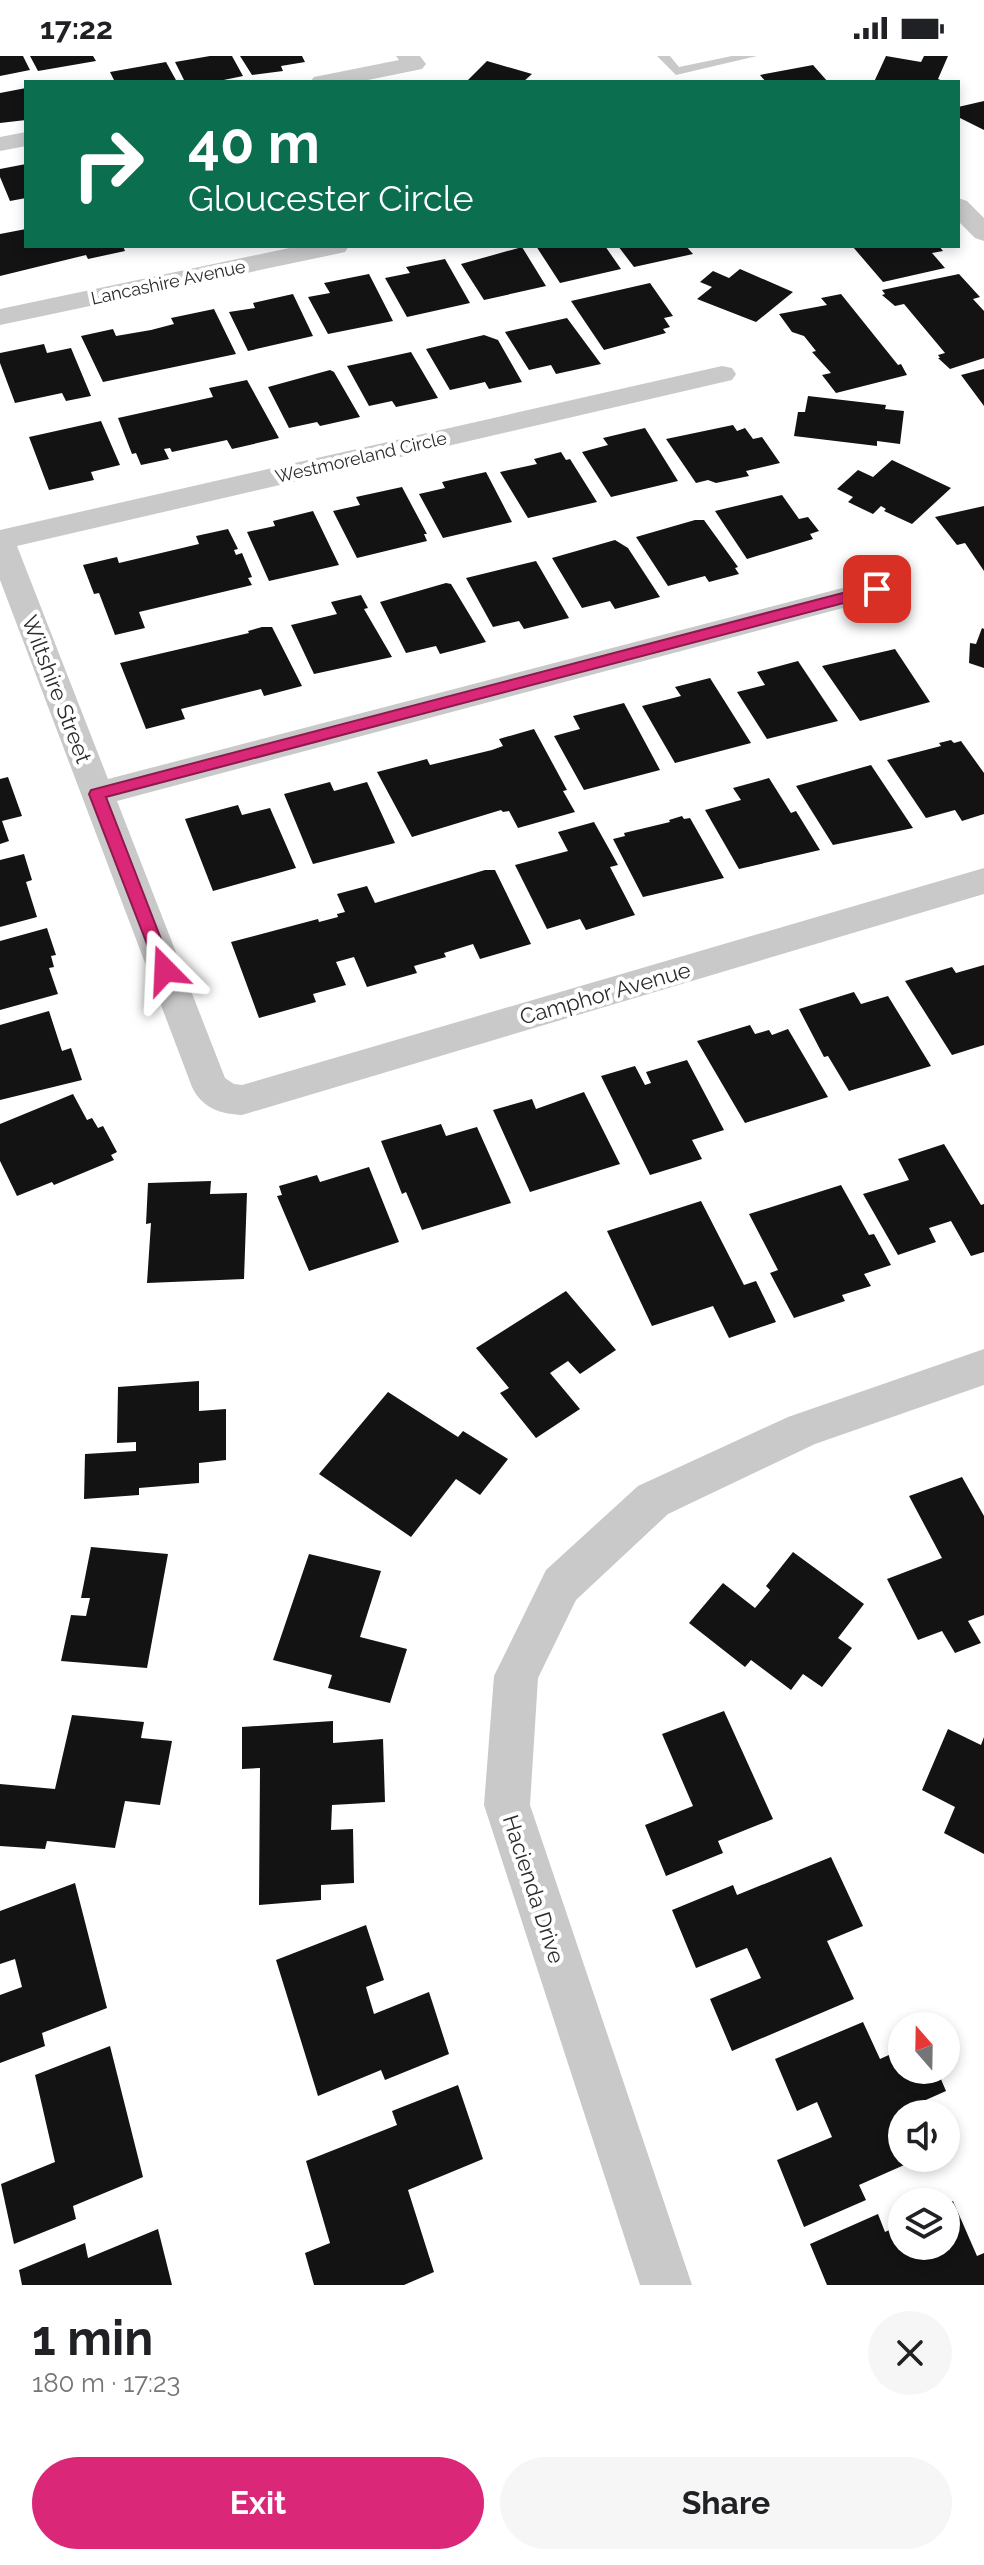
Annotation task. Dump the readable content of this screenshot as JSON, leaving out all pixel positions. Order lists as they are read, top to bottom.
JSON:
{
  "streets": {
    "street": [
      "Lancashire Avenue",
      "Westmoreland Circle",
      "Wiltshire Street",
      "Camphor Avenue",
      "Hacienda Drive"
    ]
  },
  "crossings": [
    ["Westmoreland Circle", "Wiltshire Street"],
    ["Wiltshire Street", "Camphor Avenue"]
  ],
  "north": "top",
  "page": {
    "status": "17:22",
    "turn": ["40 m", "Gloucester Circle"],
    "heading": ["1 min", "180 m · 17:23"],
    "buttons": ["Exit", "Share"]
  }
}
